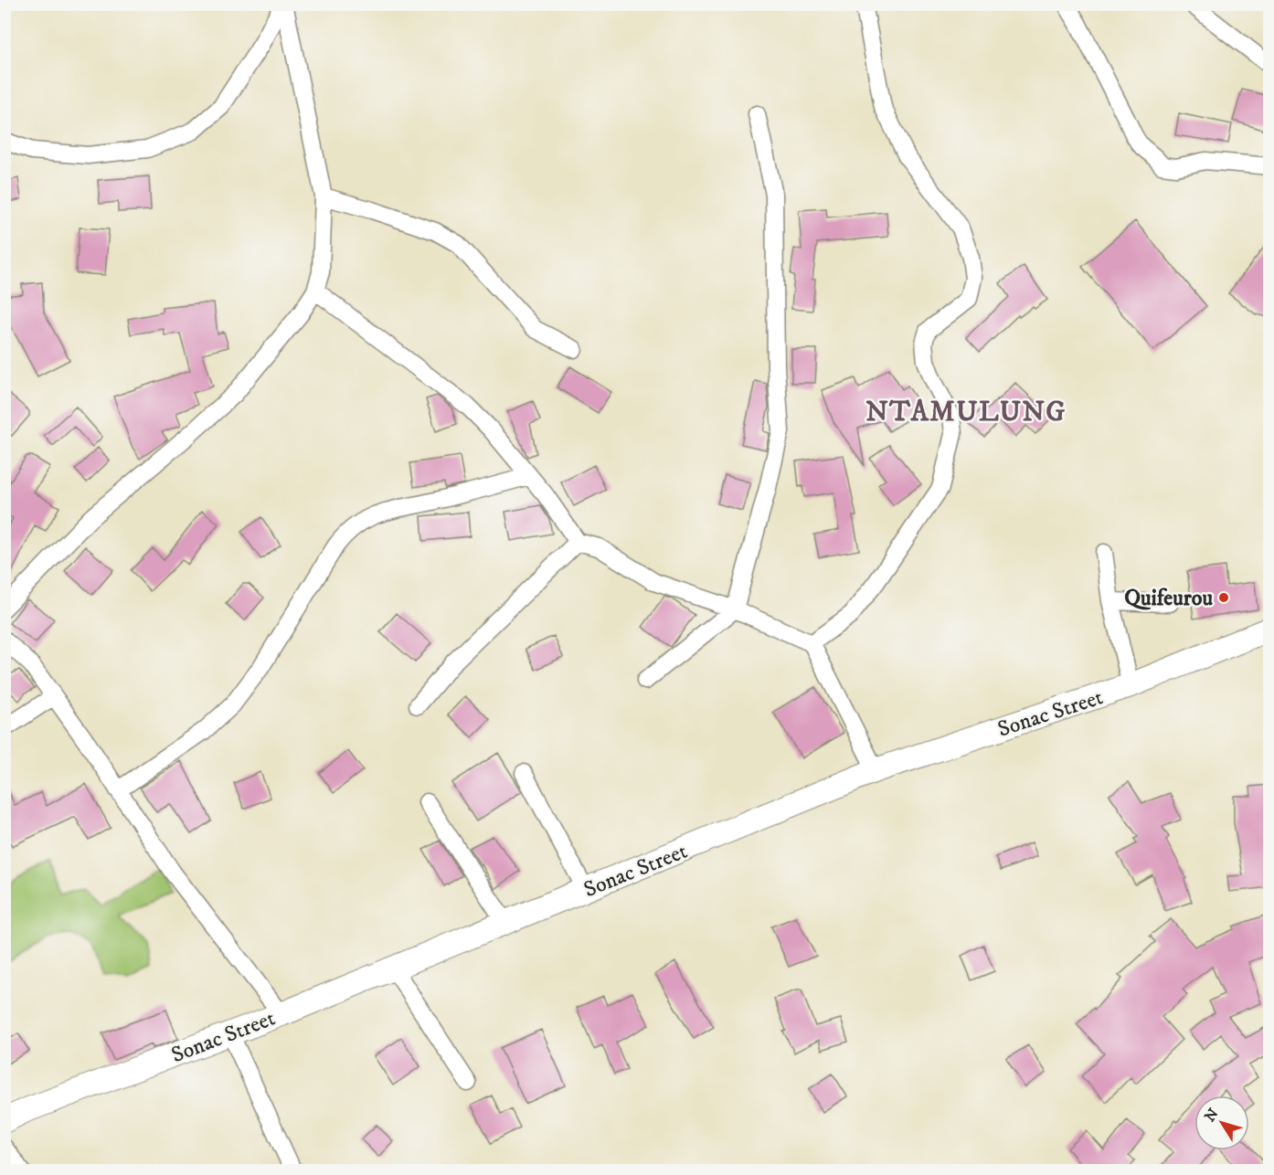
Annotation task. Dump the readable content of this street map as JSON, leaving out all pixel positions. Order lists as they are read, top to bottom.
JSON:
{
  "streets": {
    "highway": ["Sonac Street"]
  },
  "districts": ["NTAMULUNG"],
  "places": ["Quifeurou"],
  "north": "top left"
}
